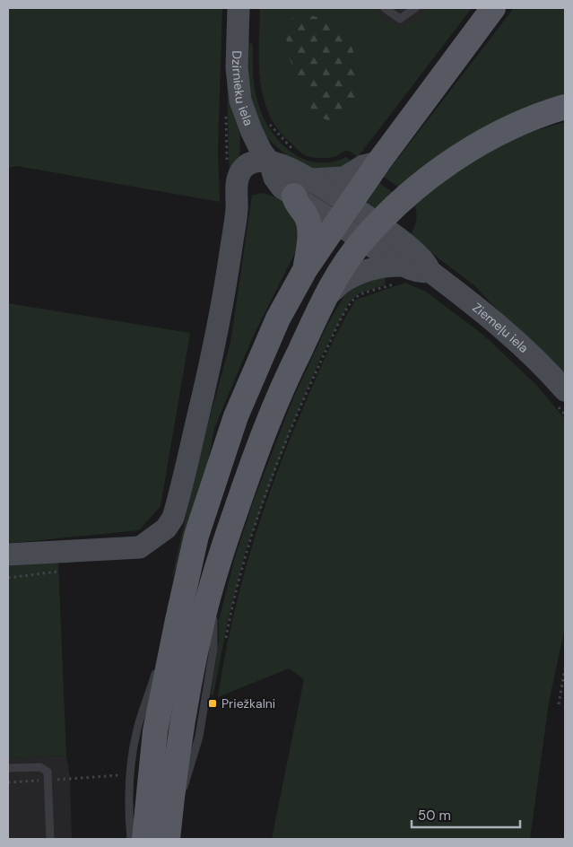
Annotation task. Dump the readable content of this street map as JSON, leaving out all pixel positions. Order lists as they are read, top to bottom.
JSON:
{
  "streets": {
    "street": ["Dzirnieku iela", "Ziemeļu iela"]
  },
  "crossings": [
    ["Dzirnieku iela", "Ziemeļu iela"]
  ],
  "places": {
    "transit": ["Priežkalni"]
  },
  "scale_bar": "50 m"
}
